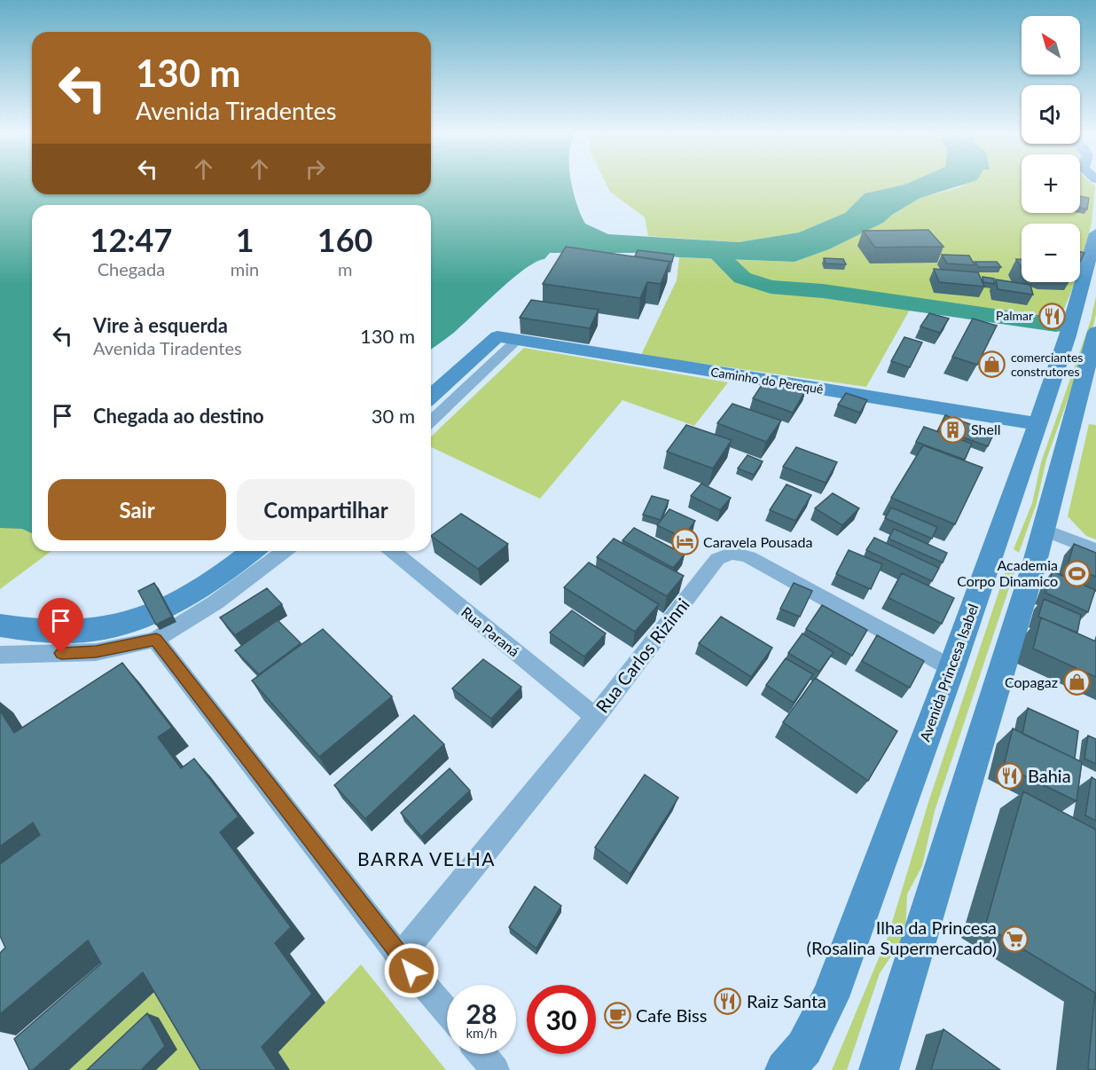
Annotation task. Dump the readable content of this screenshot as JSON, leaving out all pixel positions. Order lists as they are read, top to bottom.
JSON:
{
  "streets": {
    "main road": ["Caminho do Perequê", "Avenida Princesa Isabel"],
    "street": ["Rua Paraná", "Rua Carlos Rizinni"]
  },
  "crossings": [
    ["Caminho do Perequê", "Avenida Princesa Isabel"],
    ["Rua Paraná", "Rua Carlos Rizinni"],
    ["Rua Carlos Rizinni", "Avenida Princesa Isabel"]
  ],
  "districts": ["BARRA VELHA"],
  "places": {
    "restaurant": ["Palmar", "Bahia", "Raiz Santa"],
    "shop": ["comerciantes construtores", "Copagaz"],
    "building": ["Shell"],
    "hotel": ["Caravela Pousada"],
    "sports": ["Academia Corpo Dinamico"],
    "supermarket": ["Ilha da Princesa (Rosalina Supermercado)"],
    "cafe": ["Cafe Biss"]
  },
  "north": "top left",
  "page": {
    "map_buttons": ["+", "−"],
    "turn": ["130 m", "Avenida Tiradentes"],
    "eta": [
      "12:47",
      "Chegada",
      "1",
      "min",
      "160",
      "m"
    ],
    "list": [
      {
        "name": "Vire à esquerda",
        "note": "Avenida Tiradentes",
        "value": "130 m"
      },
      {
        "name": "Chegada ao destino",
        "value": "30 m"
      }
    ],
    "buttons": ["Sair", "Compartilhar"],
    "speed": "28 km/h",
    "limit": "30"
  }
}
